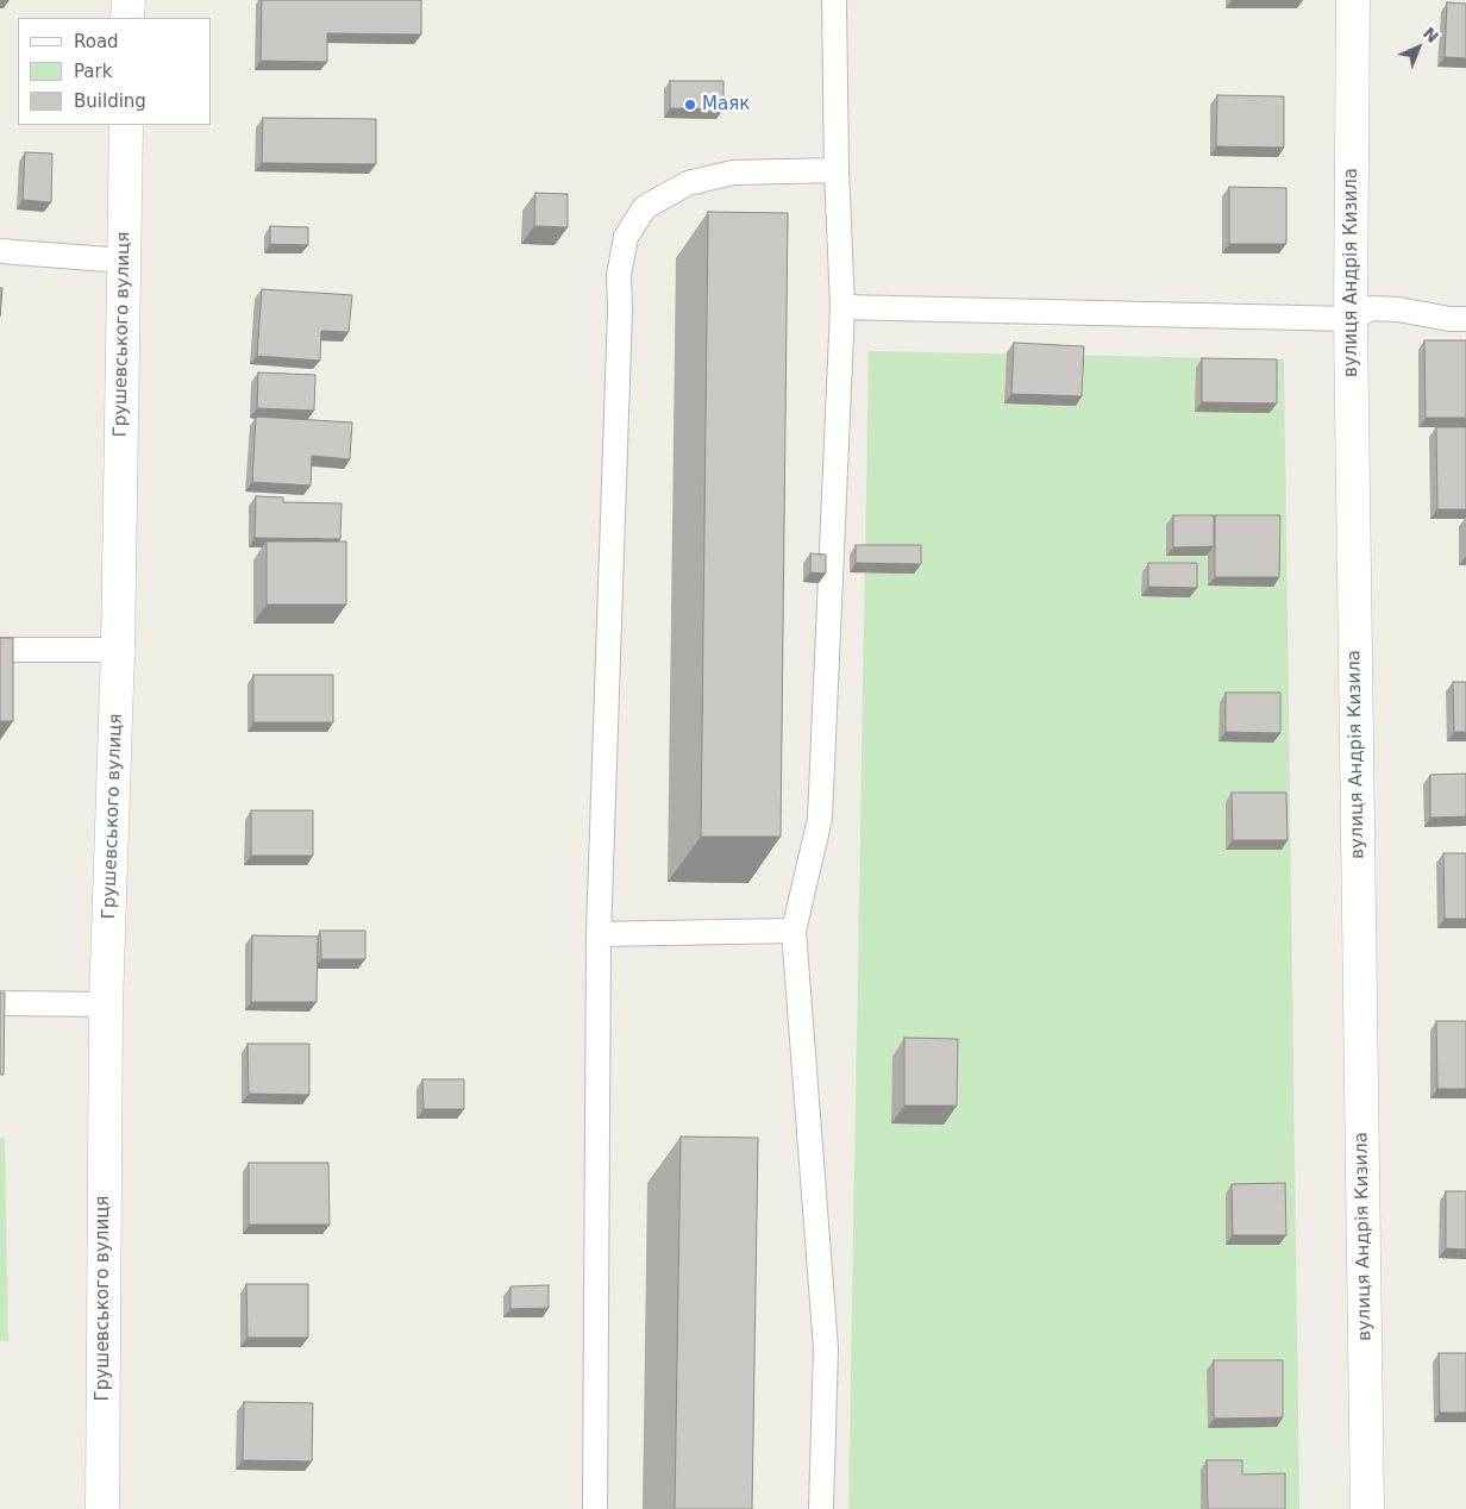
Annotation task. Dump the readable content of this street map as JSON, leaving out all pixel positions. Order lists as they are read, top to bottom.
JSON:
{
  "streets": {
    "street": ["вулиця Андрія Кизила", "Грушевського вулиця"]
  },
  "places": ["Маяк"],
  "legend": ["Road", "Park", "Building"],
  "north": "top right"
}
